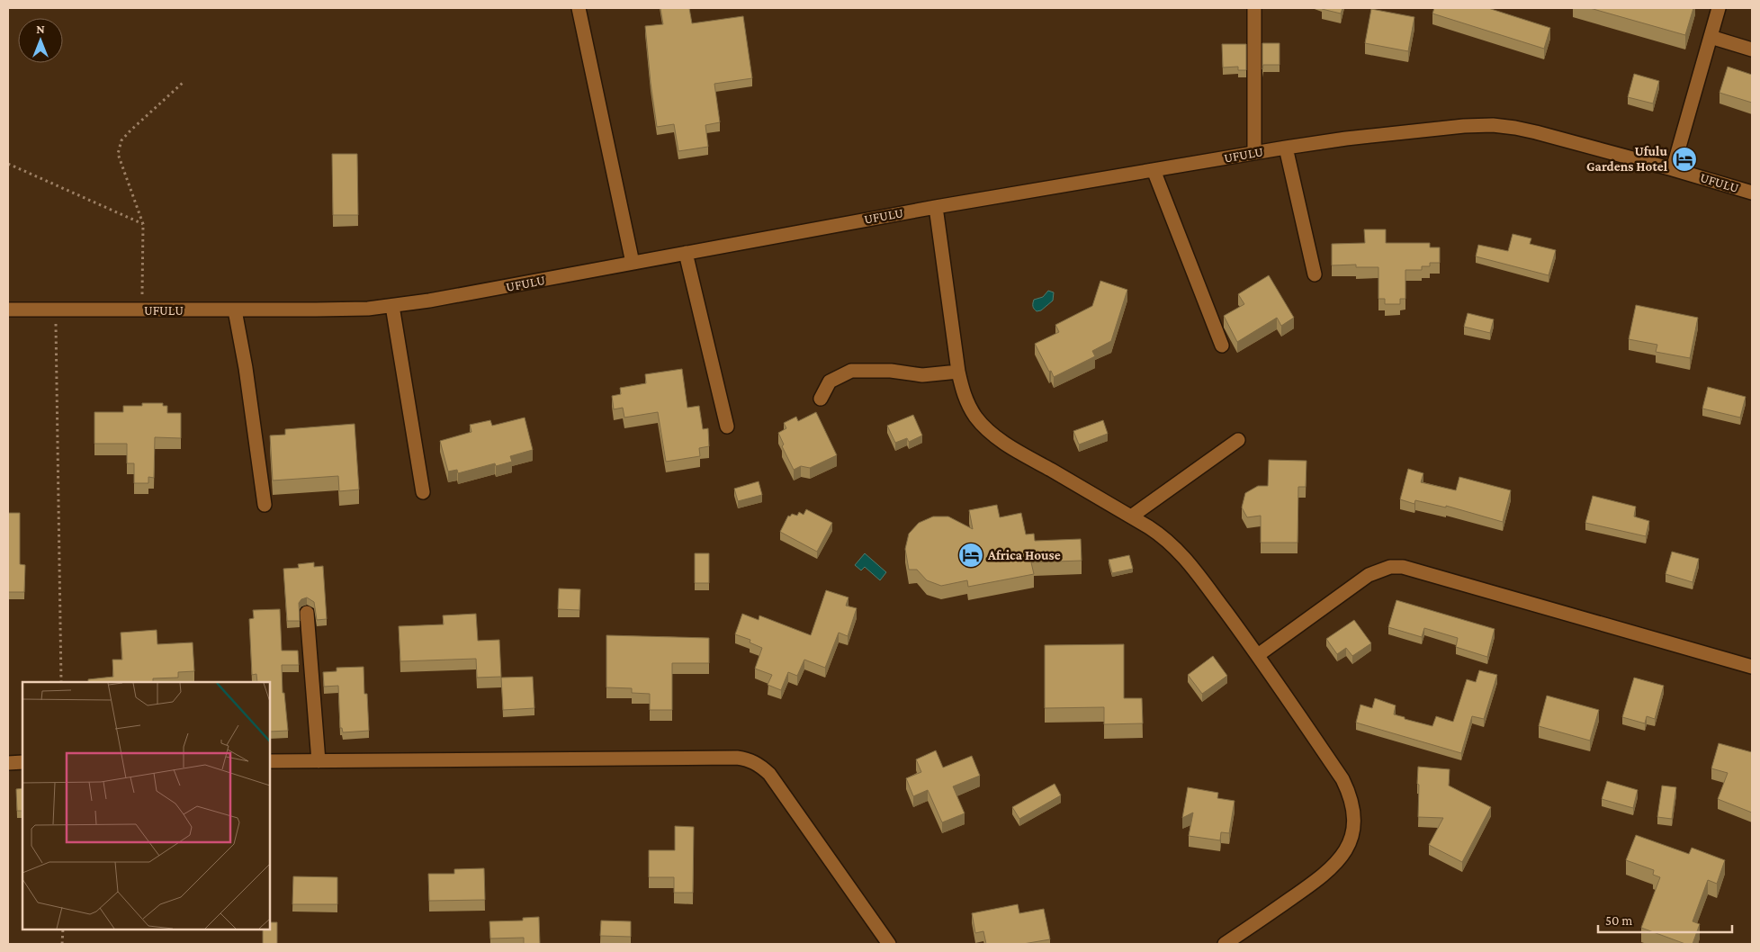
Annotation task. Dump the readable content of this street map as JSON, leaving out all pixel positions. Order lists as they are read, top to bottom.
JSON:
{
  "streets": {
    "street": ["UFULU"]
  },
  "places": {
    "hotel": ["Ufulu Gardens Hotel", "Africa House"]
  },
  "scale_bar": "50 m",
  "north": "top"
}
